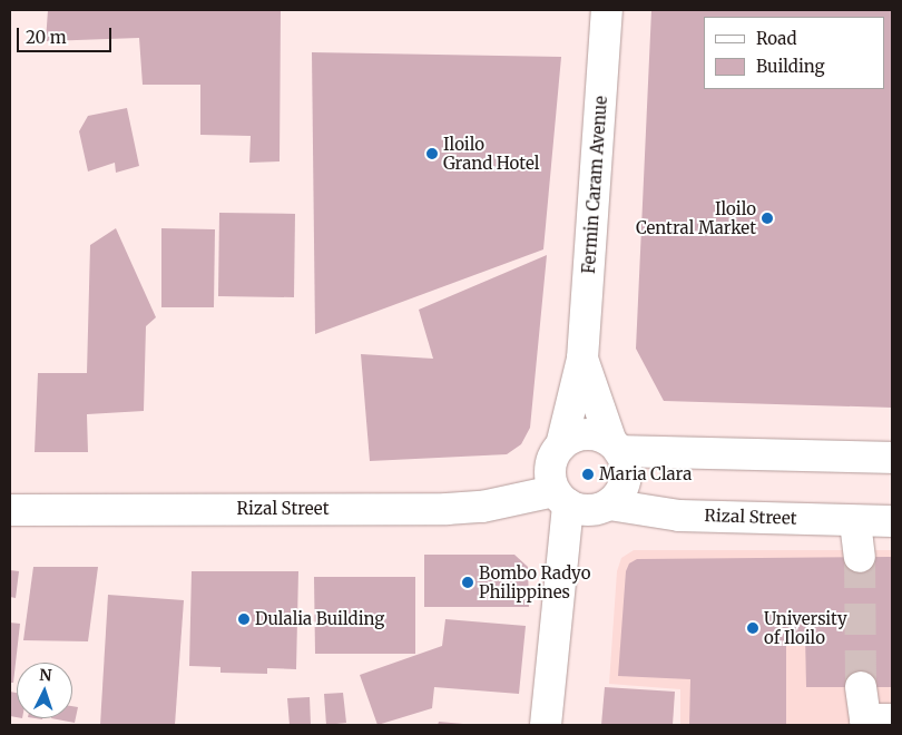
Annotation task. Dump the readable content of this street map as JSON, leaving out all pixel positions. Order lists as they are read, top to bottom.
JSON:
{
  "streets": {
    "main road": ["Fermin Caram Avenue", "Rizal Street"]
  },
  "crossings": [
    ["Fermin Caram Avenue", "Rizal Street"]
  ],
  "places": [
    "Iloilo Grand Hotel",
    "Iloilo Central Market",
    "Maria Clara",
    "Bombo Radyo Philippines",
    "Dulalia Building",
    "University of Iloilo"
  ],
  "legend": ["Road", "Building"],
  "scale_bar": "20 m",
  "north": "top"
}
